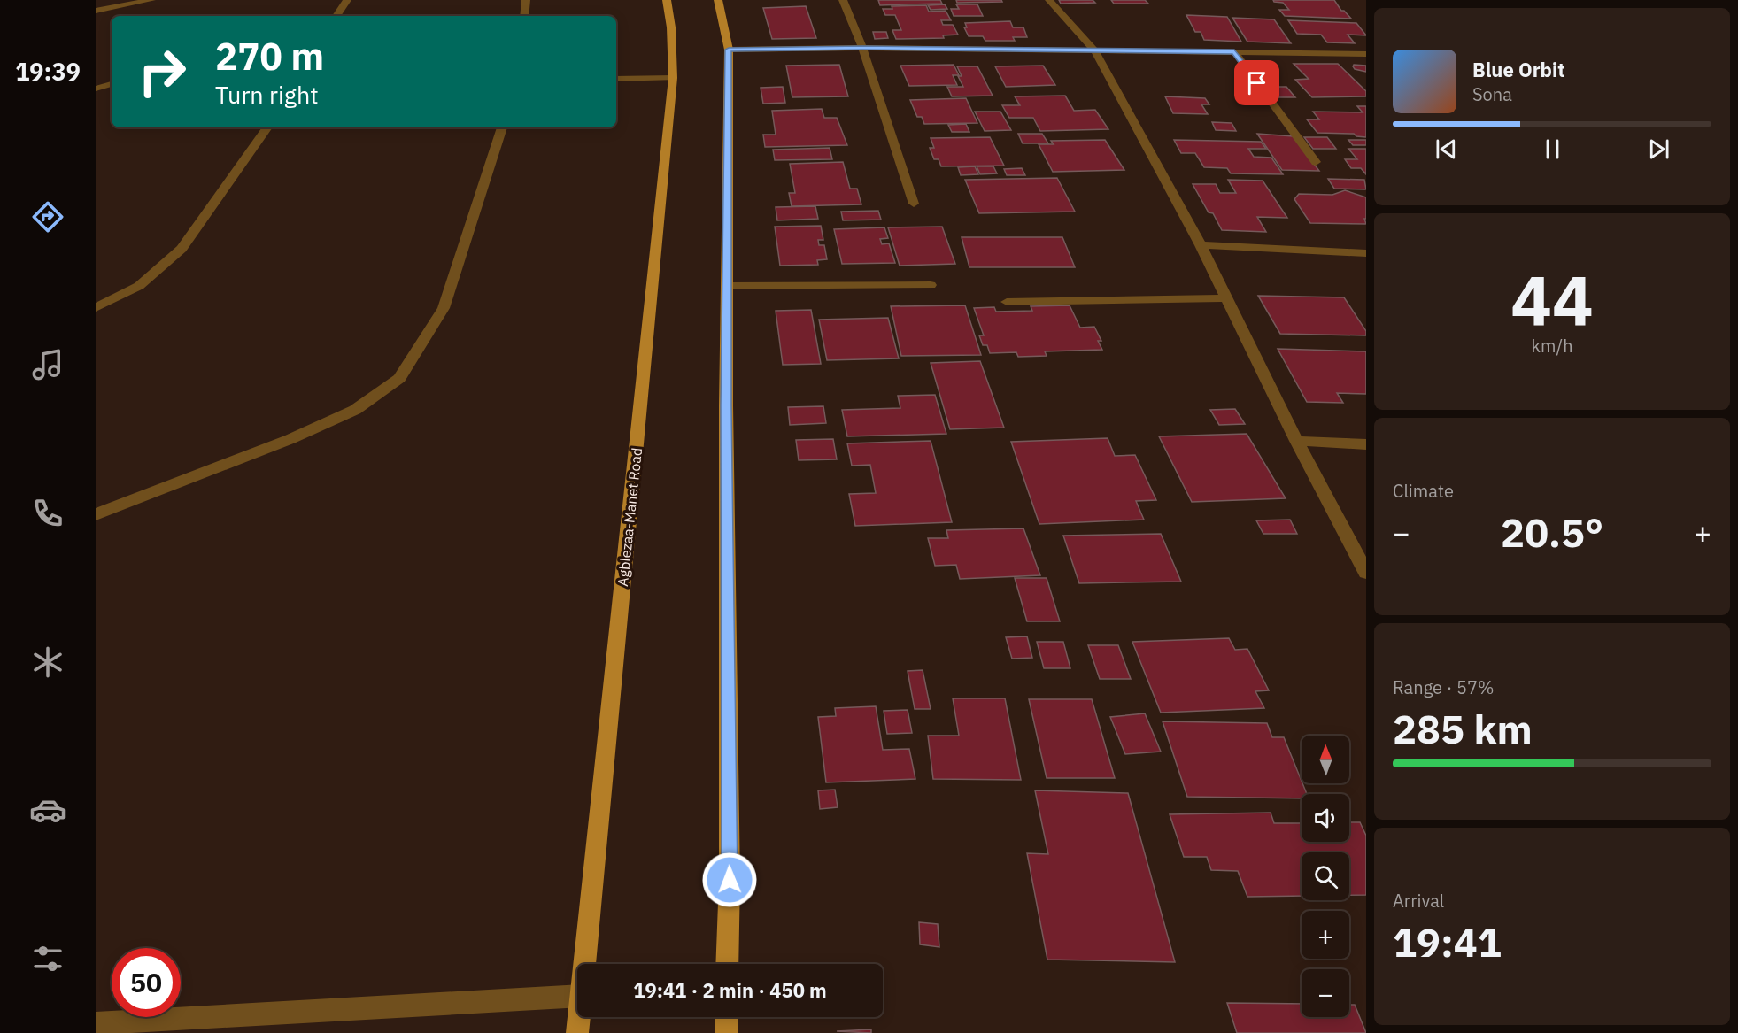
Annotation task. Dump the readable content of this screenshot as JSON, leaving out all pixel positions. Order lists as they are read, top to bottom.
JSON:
{
  "streets": {
    "main road": ["Agblezaa-Manet Road"]
  },
  "north": "top",
  "page": {
    "tabs": "19:39",
    "turn": ["270 m", "Turn right"],
    "song": ["Blue Orbit", "Sona"],
    "tile": [
      ["44", "km/h"],
      "Climate",
      ["Range · 57%", "285 km"],
      ["Arrival", "19:41"]
    ],
    "heat": ["−", "20.5°", "+"],
    "map_buttons": ["+", "−"],
    "limit": "50",
    "trip": "19:41 · 2 min · 450 m"
  }
}
